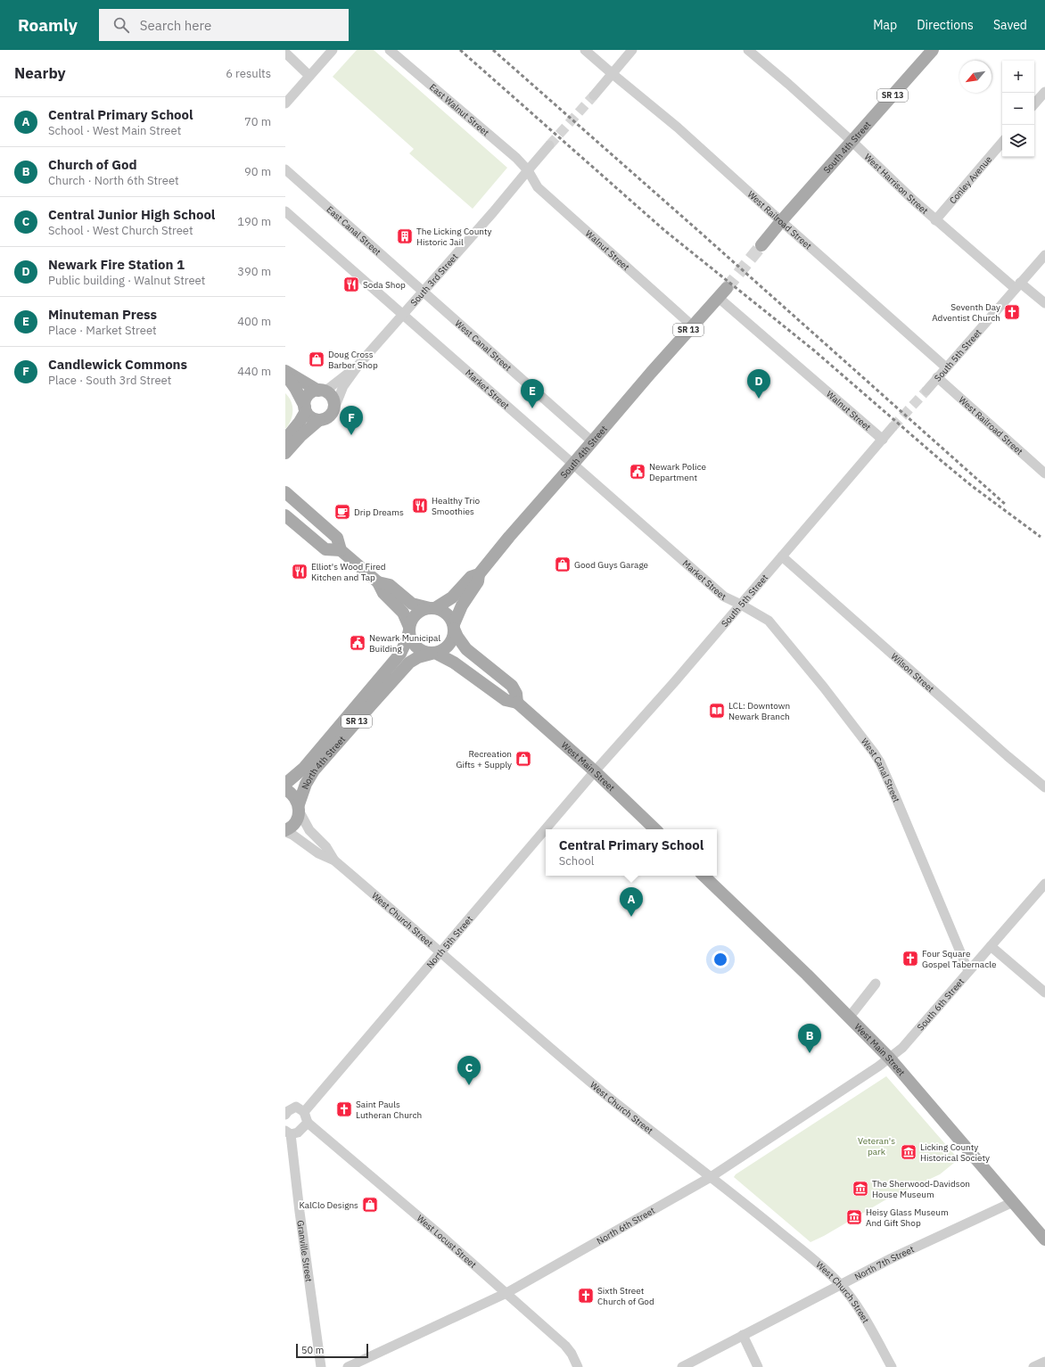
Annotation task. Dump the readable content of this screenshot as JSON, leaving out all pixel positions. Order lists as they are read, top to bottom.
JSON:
{
  "streets": {
    "main road": [
      "SR 13",
      "South 4th Street",
      "North 4th Street",
      "West Main Street"
    ],
    "street": [
      "East Walnut Street",
      "Conley Avenue",
      "West Harrison Street",
      "West Railroad Street",
      "East Canal Street",
      "Walnut Street",
      "South 3rd Street",
      "West Canal Street",
      "South 5th Street",
      "Market Street",
      "Wilson Street",
      "West Church Street",
      "North 5th Street",
      "South 6th Street",
      "North 6th Street",
      "West Locust Street",
      "Granville Street",
      "North 7th Street"
    ]
  },
  "crossings": [
    ["East Walnut Street", "Walnut Street"],
    ["East Walnut Street", "South 3rd Street"],
    ["South 4th Street", "West Harrison Street"],
    ["South 4th Street", "West Railroad Street"],
    ["South 4th Street", "Walnut Street"],
    ["South 4th Street", "West Canal Street"],
    ["South 4th Street", "Market Street"],
    ["South 4th Street", "North 4th Street"],
    ["Conley Avenue", "West Harrison Street"],
    ["West Harrison Street", "South 5th Street"],
    ["West Railroad Street", "South 5th Street"],
    ["East Canal Street", "South 3rd Street"],
    ["East Canal Street", "West Canal Street"],
    ["Walnut Street", "South 3rd Street"],
    ["Walnut Street", "South 5th Street"],
    ["South 3rd Street", "West Canal Street"],
    ["South 3rd Street", "Market Street"],
    ["West Canal Street", "South 5th Street"],
    ["West Canal Street", "Market Street"],
    ["West Canal Street", "South 6th Street"],
    ["South 5th Street", "Market Street"],
    ["South 5th Street", "Wilson Street"],
    ["South 5th Street", "West Main Street"],
    ["South 5th Street", "North 5th Street"],
    ["North 4th Street", "West Church Street"],
    ["West Main Street", "North 5th Street"],
    ["West Main Street", "South 6th Street"],
    ["West Main Street", "North 6th Street"],
    ["West Main Street", "North 7th Street"],
    ["West Church Street", "North 5th Street"],
    ["West Church Street", "North 6th Street"],
    ["West Church Street", "North 7th Street"],
    ["South 6th Street", "North 6th Street"],
    ["North 6th Street", "West Locust Street"]
  ],
  "parks": ["Veteran's park"],
  "places": {
    "building": ["The Licking County Historic Jail"],
    "restaurant": ["Soda Shop", "Healthy Trio Smoothies", "Elliot's Wood Fired Kitchen and Tap"],
    "church": [
      "Seventh Day Adventist Church",
      "Four Square Gospel Tabernacle",
      "Saint Pauls Lutheran Church",
      "Sixth Street Church of God"
    ],
    "shop": [
      "Doug Cross Barber Shop",
      "Good Guys Garage",
      "Recreation Gifts + Supply",
      "KalClo Designs"
    ],
    "public building": ["Newark Police Department", "Newark Municipal Building"],
    "cafe": ["Drip Dreams"],
    "library": ["LCL: Downtown Newark Branch"],
    "museum": ["Licking County Historical Society", "The Sherwood-Davidson House Museum", "Heisy Glass Museum And Gift Shop"]
  },
  "scale_bar": "50 m",
  "north": "bottom left",
  "page": {
    "header": "Roamly",
    "search": "Search here",
    "nav": ["Map", "Directions", "Saved"],
    "heading": ["Nearby", "6 results"],
    "map_buttons": ["+", "−"],
    "list": [
      {
        "mark": "A",
        "name": "Central Primary School",
        "note": "School · West Main Street",
        "value": "70 m"
      },
      {
        "mark": "B",
        "name": "Church of God",
        "note": "Church · North 6th Street",
        "value": "90 m"
      },
      {
        "mark": "C",
        "name": "Central Junior High School",
        "note": "School · West Church Street",
        "value": "190 m"
      },
      {
        "mark": "D",
        "name": "Newark Fire Station 1",
        "note": "Public building · Walnut Street",
        "value": "390 m"
      },
      {
        "mark": "E",
        "name": "Minuteman Press",
        "note": "Place · Market Street",
        "value": "400 m"
      },
      {
        "mark": "F",
        "name": "Candlewick Commons",
        "note": "Place · South 3rd Street",
        "value": "440 m"
      }
    ],
    "pins": [
      "D",
      "E",
      "F",
      "A",
      "B",
      "C"
    ],
    "popup": ["Central Primary School", "School"],
    "scale": "50 m"
  }
}
